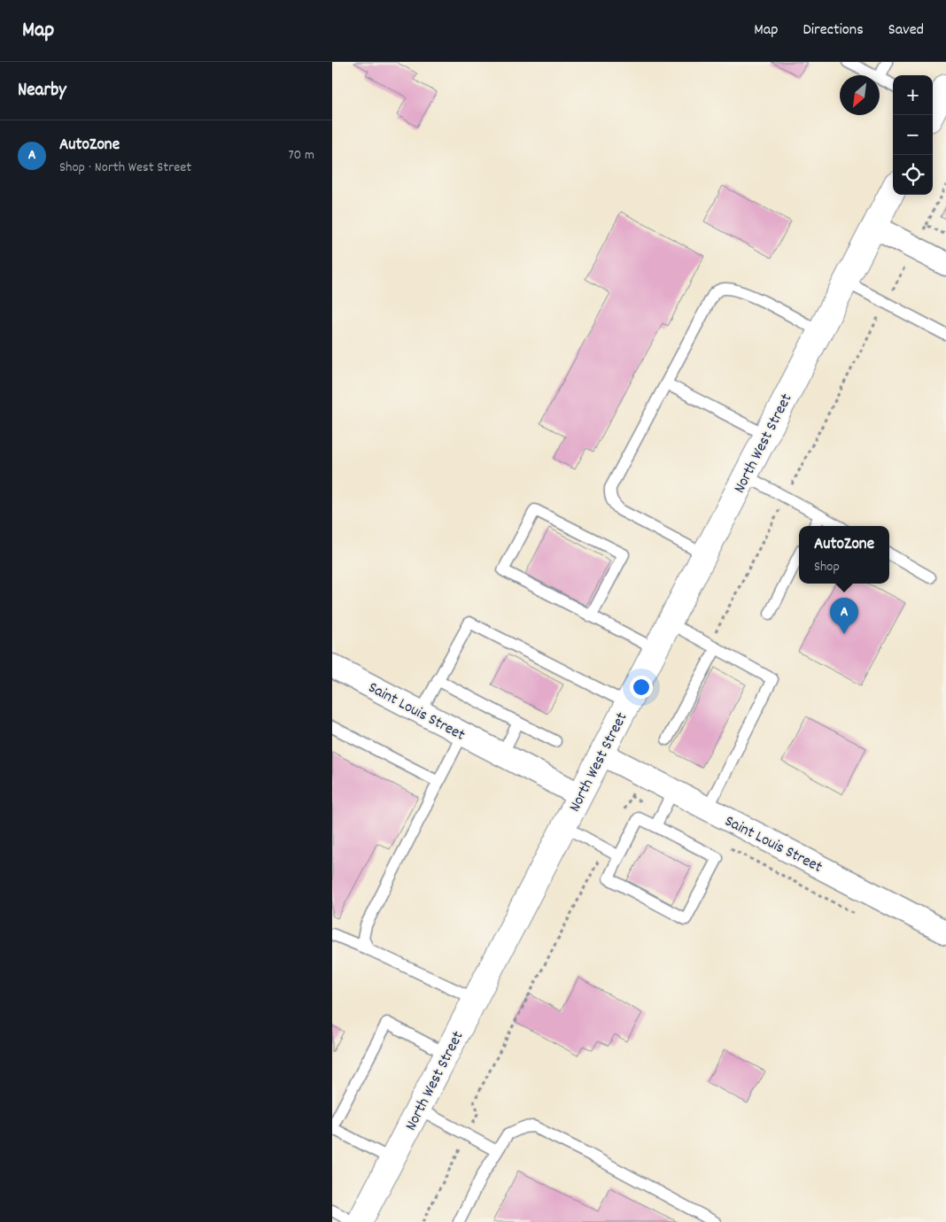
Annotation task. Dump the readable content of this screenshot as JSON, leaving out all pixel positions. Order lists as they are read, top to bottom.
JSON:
{
  "streets": {
    "main road": ["North West Street"],
    "street": ["Saint Louis Street"]
  },
  "crossings": [
    ["North West Street", "Saint Louis Street"]
  ],
  "north": "bottom left",
  "page": {
    "header": "Map",
    "nav": ["Map", "Directions", "Saved"],
    "heading": "Nearby",
    "map_buttons": ["+", "−"],
    "list": [
      {
        "mark": "A",
        "name": "AutoZone",
        "note": "Shop · North West Street",
        "value": "70 m"
      }
    ],
    "popup": ["AutoZone", "Shop"],
    "pins": "A"
  }
}
